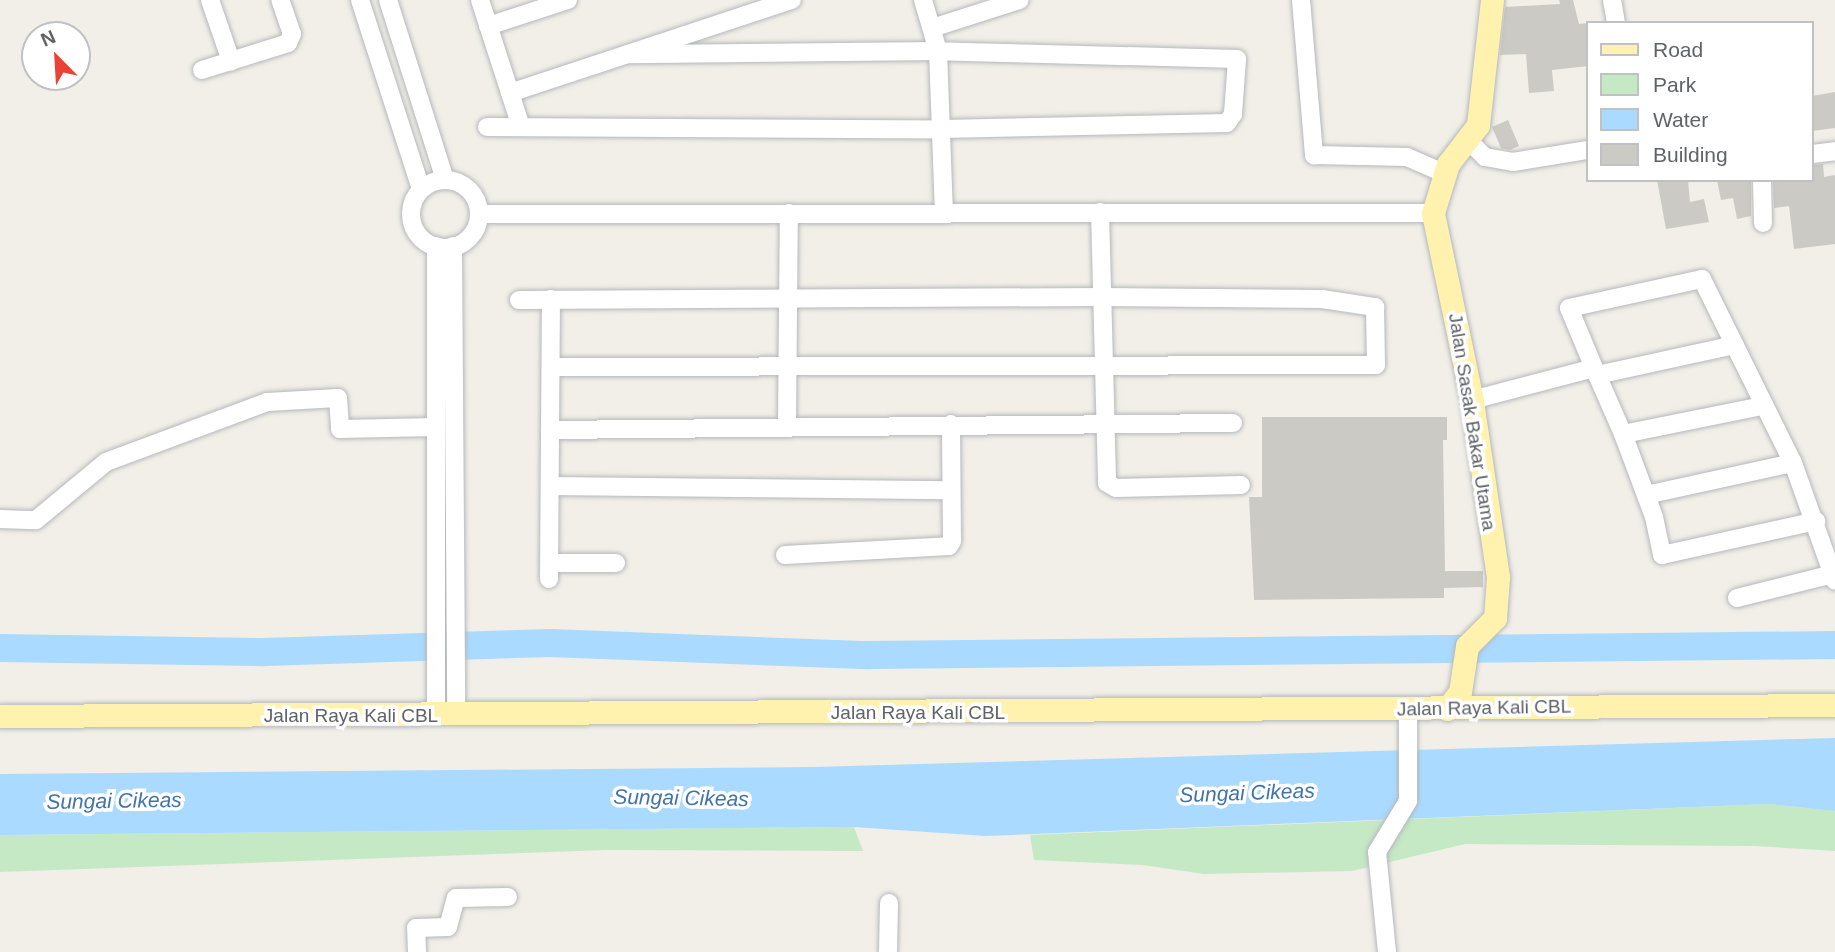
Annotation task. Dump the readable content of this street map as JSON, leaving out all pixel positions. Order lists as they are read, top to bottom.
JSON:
{
  "streets": {
    "main road": ["Jalan Sasak Bakar Utama", "Jalan Raya Kali CBL"]
  },
  "crossings": [
    ["Jalan Sasak Bakar Utama", "Jalan Raya Kali CBL"]
  ],
  "water": ["Sungai Cikeas"],
  "legend": [
    "Road",
    "Park",
    "Water",
    "Building"
  ],
  "north": "top left"
}
